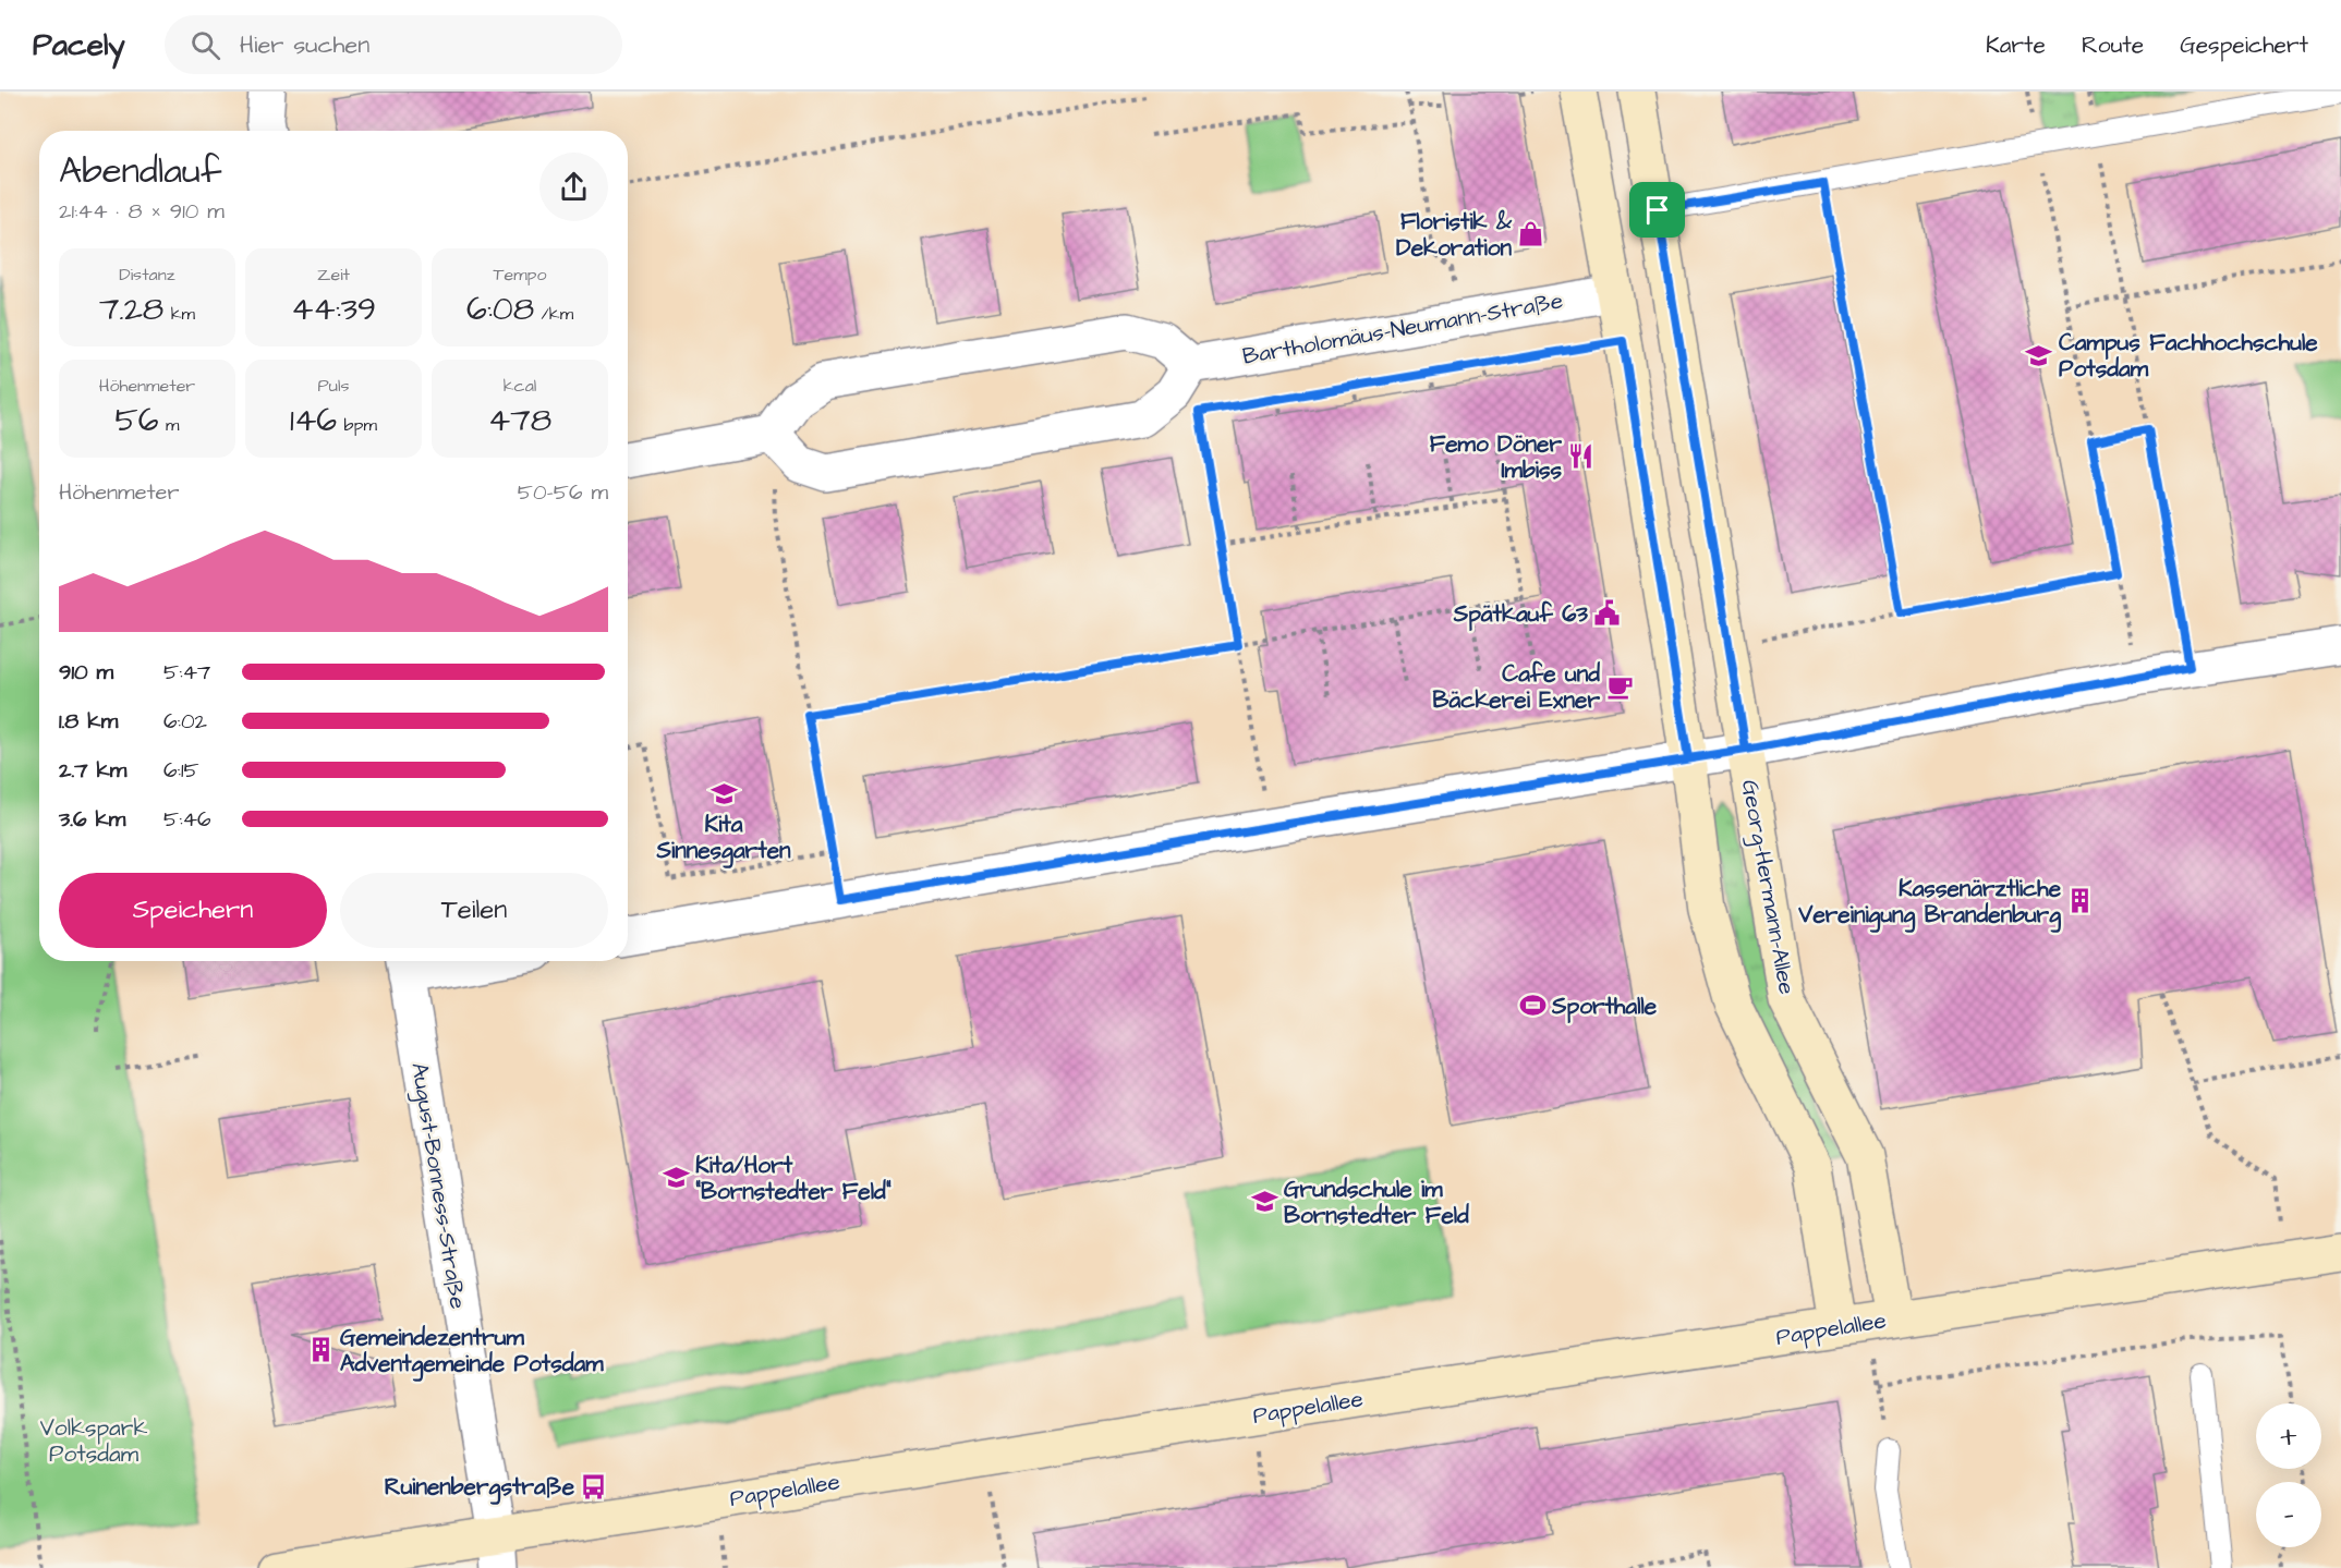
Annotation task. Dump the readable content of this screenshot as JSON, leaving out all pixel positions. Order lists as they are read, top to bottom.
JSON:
{
  "streets": {
    "street": [
      "Bartholomäus-Neumann-Straße",
      "Georg-Hermann-Allee",
      "August-Bonness-Straße",
      "Pappelallee"
    ]
  },
  "crossings": [
    ["Georg-Hermann-Allee", "Pappelallee"],
    ["August-Bonness-Straße", "Pappelallee"]
  ],
  "parks": ["Volkspark Potsdam"],
  "places": {
    "shop": ["Floristik & Dekoration"],
    "school or university": [
      "Campus Fachhochschule Potsdam",
      "Kita Sinnesgarten",
      "Kita/Hort \"Bornstedter Feld\"",
      "Grundschule im Bornstedter Feld"
    ],
    "restaurant": ["Femo Döner Imbiss"],
    "public building": ["Spätkauf 63"],
    "cafe": ["Cafe und Bäckerei Exner"],
    "building": ["Kassenärztliche Vereinigung Brandenburg", "Gemeindezentrum Adventgemeinde Potsdam"],
    "sports": ["Sporthalle"],
    "bus stop": ["Ruinenbergstraße"]
  },
  "page": {
    "header": "Pacely",
    "search": "Hier suchen",
    "nav": ["Karte", "Route", "Gespeichert"],
    "heading": ["Abendlauf", "21:44 · 8 × 910 m"],
    "stats": [
      ["Distanz", "7.28 km"],
      ["Zeit", "44:39"],
      ["Tempo", "6:08 /km"],
      ["Höhenmeter", "56 m"],
      ["Puls", "146 bpm"],
      ["kcal", "478"]
    ],
    "chart": ["Höhenmeter", "50–56 m"],
    "list": [
      {
        "name": "910 m",
        "note": "5:47"
      },
      {
        "name": "1.8 km",
        "note": "6:02"
      },
      {
        "name": "2.7 km",
        "note": "6:15"
      },
      {
        "name": "3.6 km",
        "note": "5:46"
      }
    ],
    "buttons": ["Speichern", "Teilen"],
    "map_buttons": ["+", "−"]
  }
}
